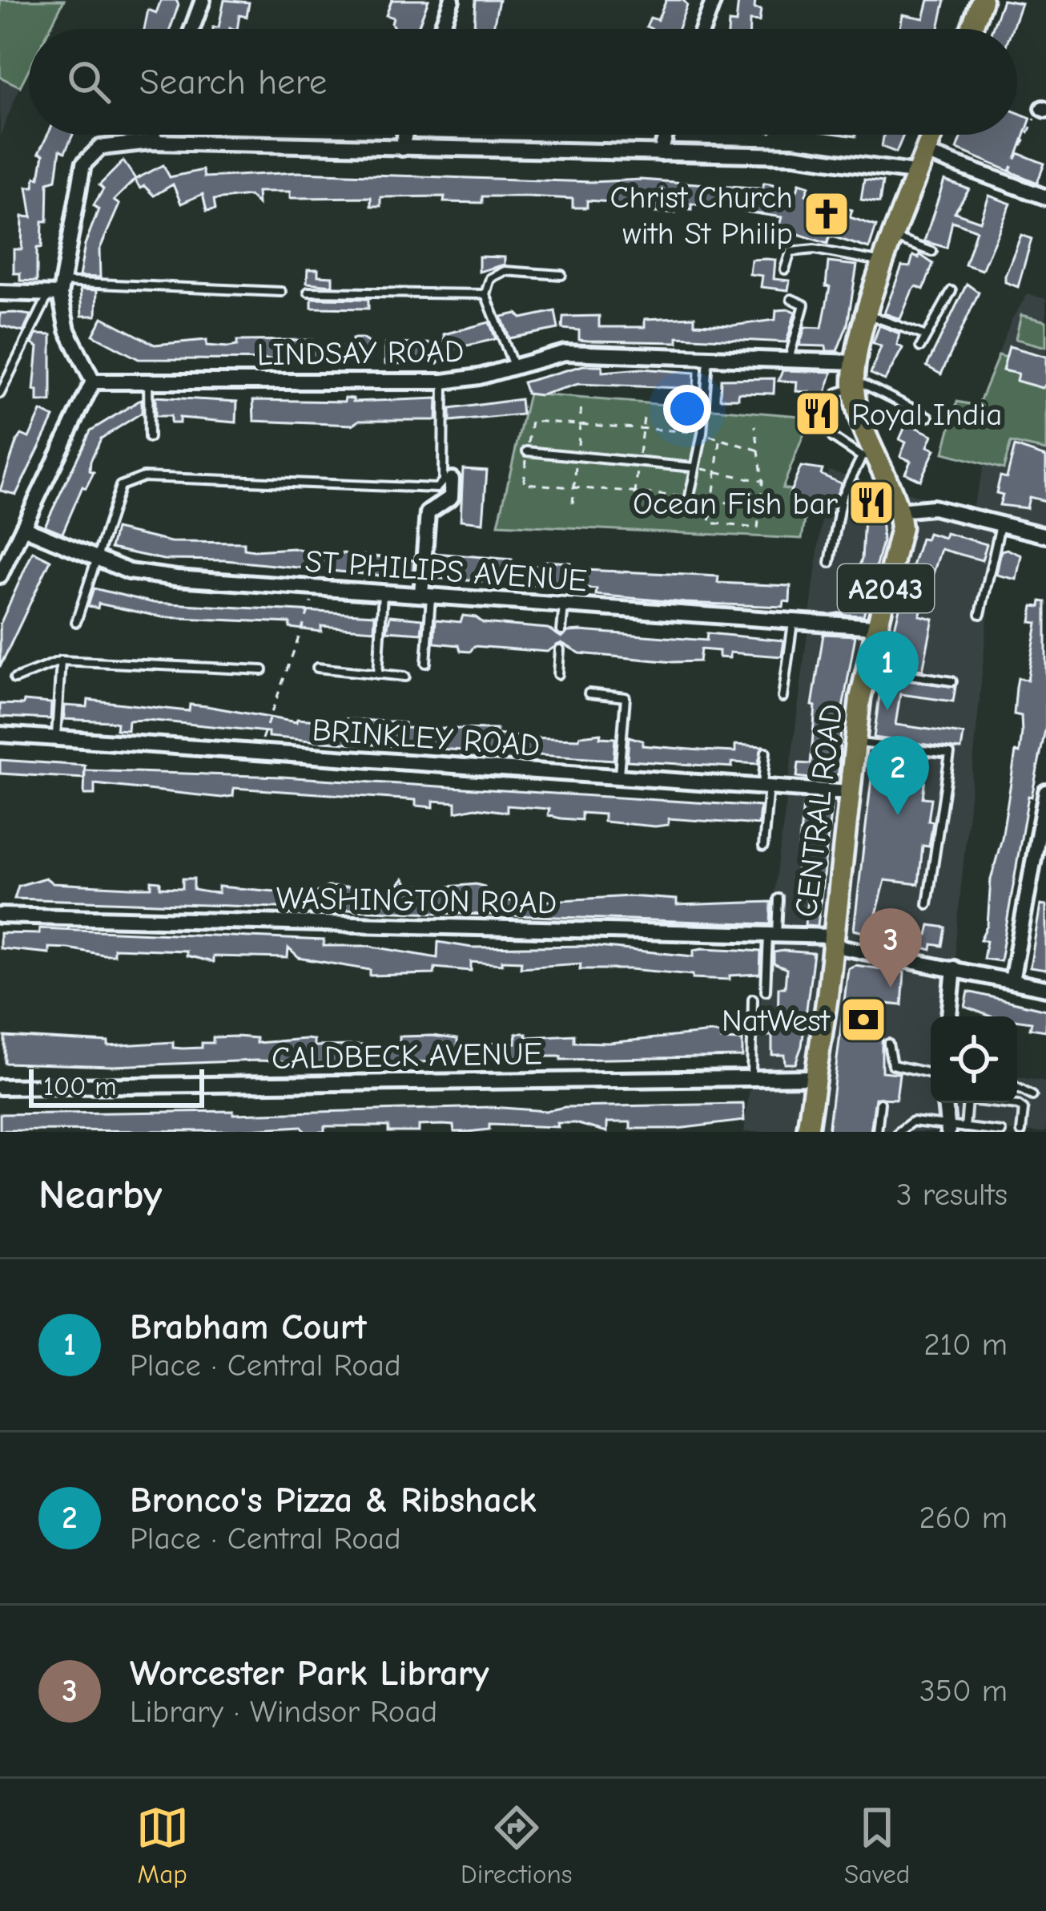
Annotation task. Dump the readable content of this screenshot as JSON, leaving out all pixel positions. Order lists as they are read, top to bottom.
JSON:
{
  "streets": {
    "main road": ["A2043", "CENTRAL ROAD"],
    "street": [
      "LINDSAY ROAD",
      "ST PHILIPS AVENUE",
      "BRINKLEY ROAD",
      "WASHINGTON ROAD",
      "CALDBECK AVENUE"
    ]
  },
  "crossings": [
    ["ST PHILIPS AVENUE", "CENTRAL ROAD"],
    ["BRINKLEY ROAD", "CENTRAL ROAD"],
    ["CENTRAL ROAD", "WASHINGTON ROAD"],
    ["CENTRAL ROAD", "CALDBECK AVENUE"]
  ],
  "places": {
    "church": ["Christ Church with St Philip"],
    "restaurant": ["Royal India", "Ocean Fish bar"],
    "bank": ["NatWest"]
  },
  "scale_bar": "100 m",
  "page": {
    "search": "Search here",
    "pins": ["1", "2", "3"],
    "scale": "100 m",
    "heading": ["Nearby", "3 results"],
    "list": [
      {
        "mark": "1",
        "name": "Brabham Court",
        "note": "Place · Central Road",
        "value": "210 m"
      },
      {
        "mark": "2",
        "name": "Bronco's Pizza & Ribshack",
        "note": "Place · Central Road",
        "value": "260 m"
      },
      {
        "mark": "3",
        "name": "Worcester Park Library",
        "note": "Library · Windsor Road",
        "value": "350 m"
      }
    ],
    "nav": ["Map", "Directions", "Saved"]
  }
}
